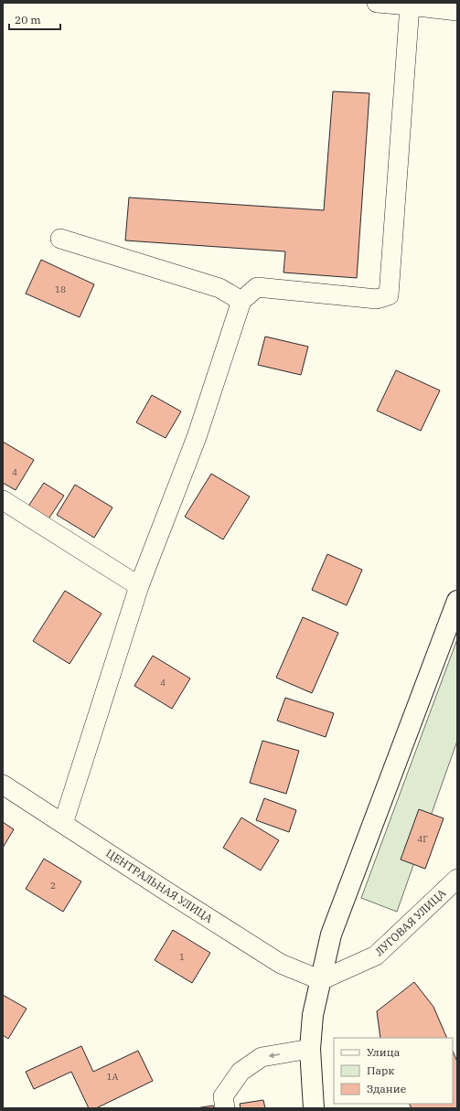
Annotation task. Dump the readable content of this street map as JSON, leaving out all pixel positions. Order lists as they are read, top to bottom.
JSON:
{
  "streets": {
    "street": ["ЦЕНТРАЛЬНАЯ УЛИЦА", "ЛУГОВАЯ УЛИЦА"]
  },
  "crossings": [
    ["ЦЕНТРАЛЬНАЯ УЛИЦА", "ЛУГОВАЯ УЛИЦА"]
  ],
  "house_numbers": [
    "18",
    "4",
    "4",
    "4Г",
    "2",
    "1",
    "1А"
  ],
  "legend": ["Улица", "Парк", "Здание"],
  "scale_bar": "20 m"
}
